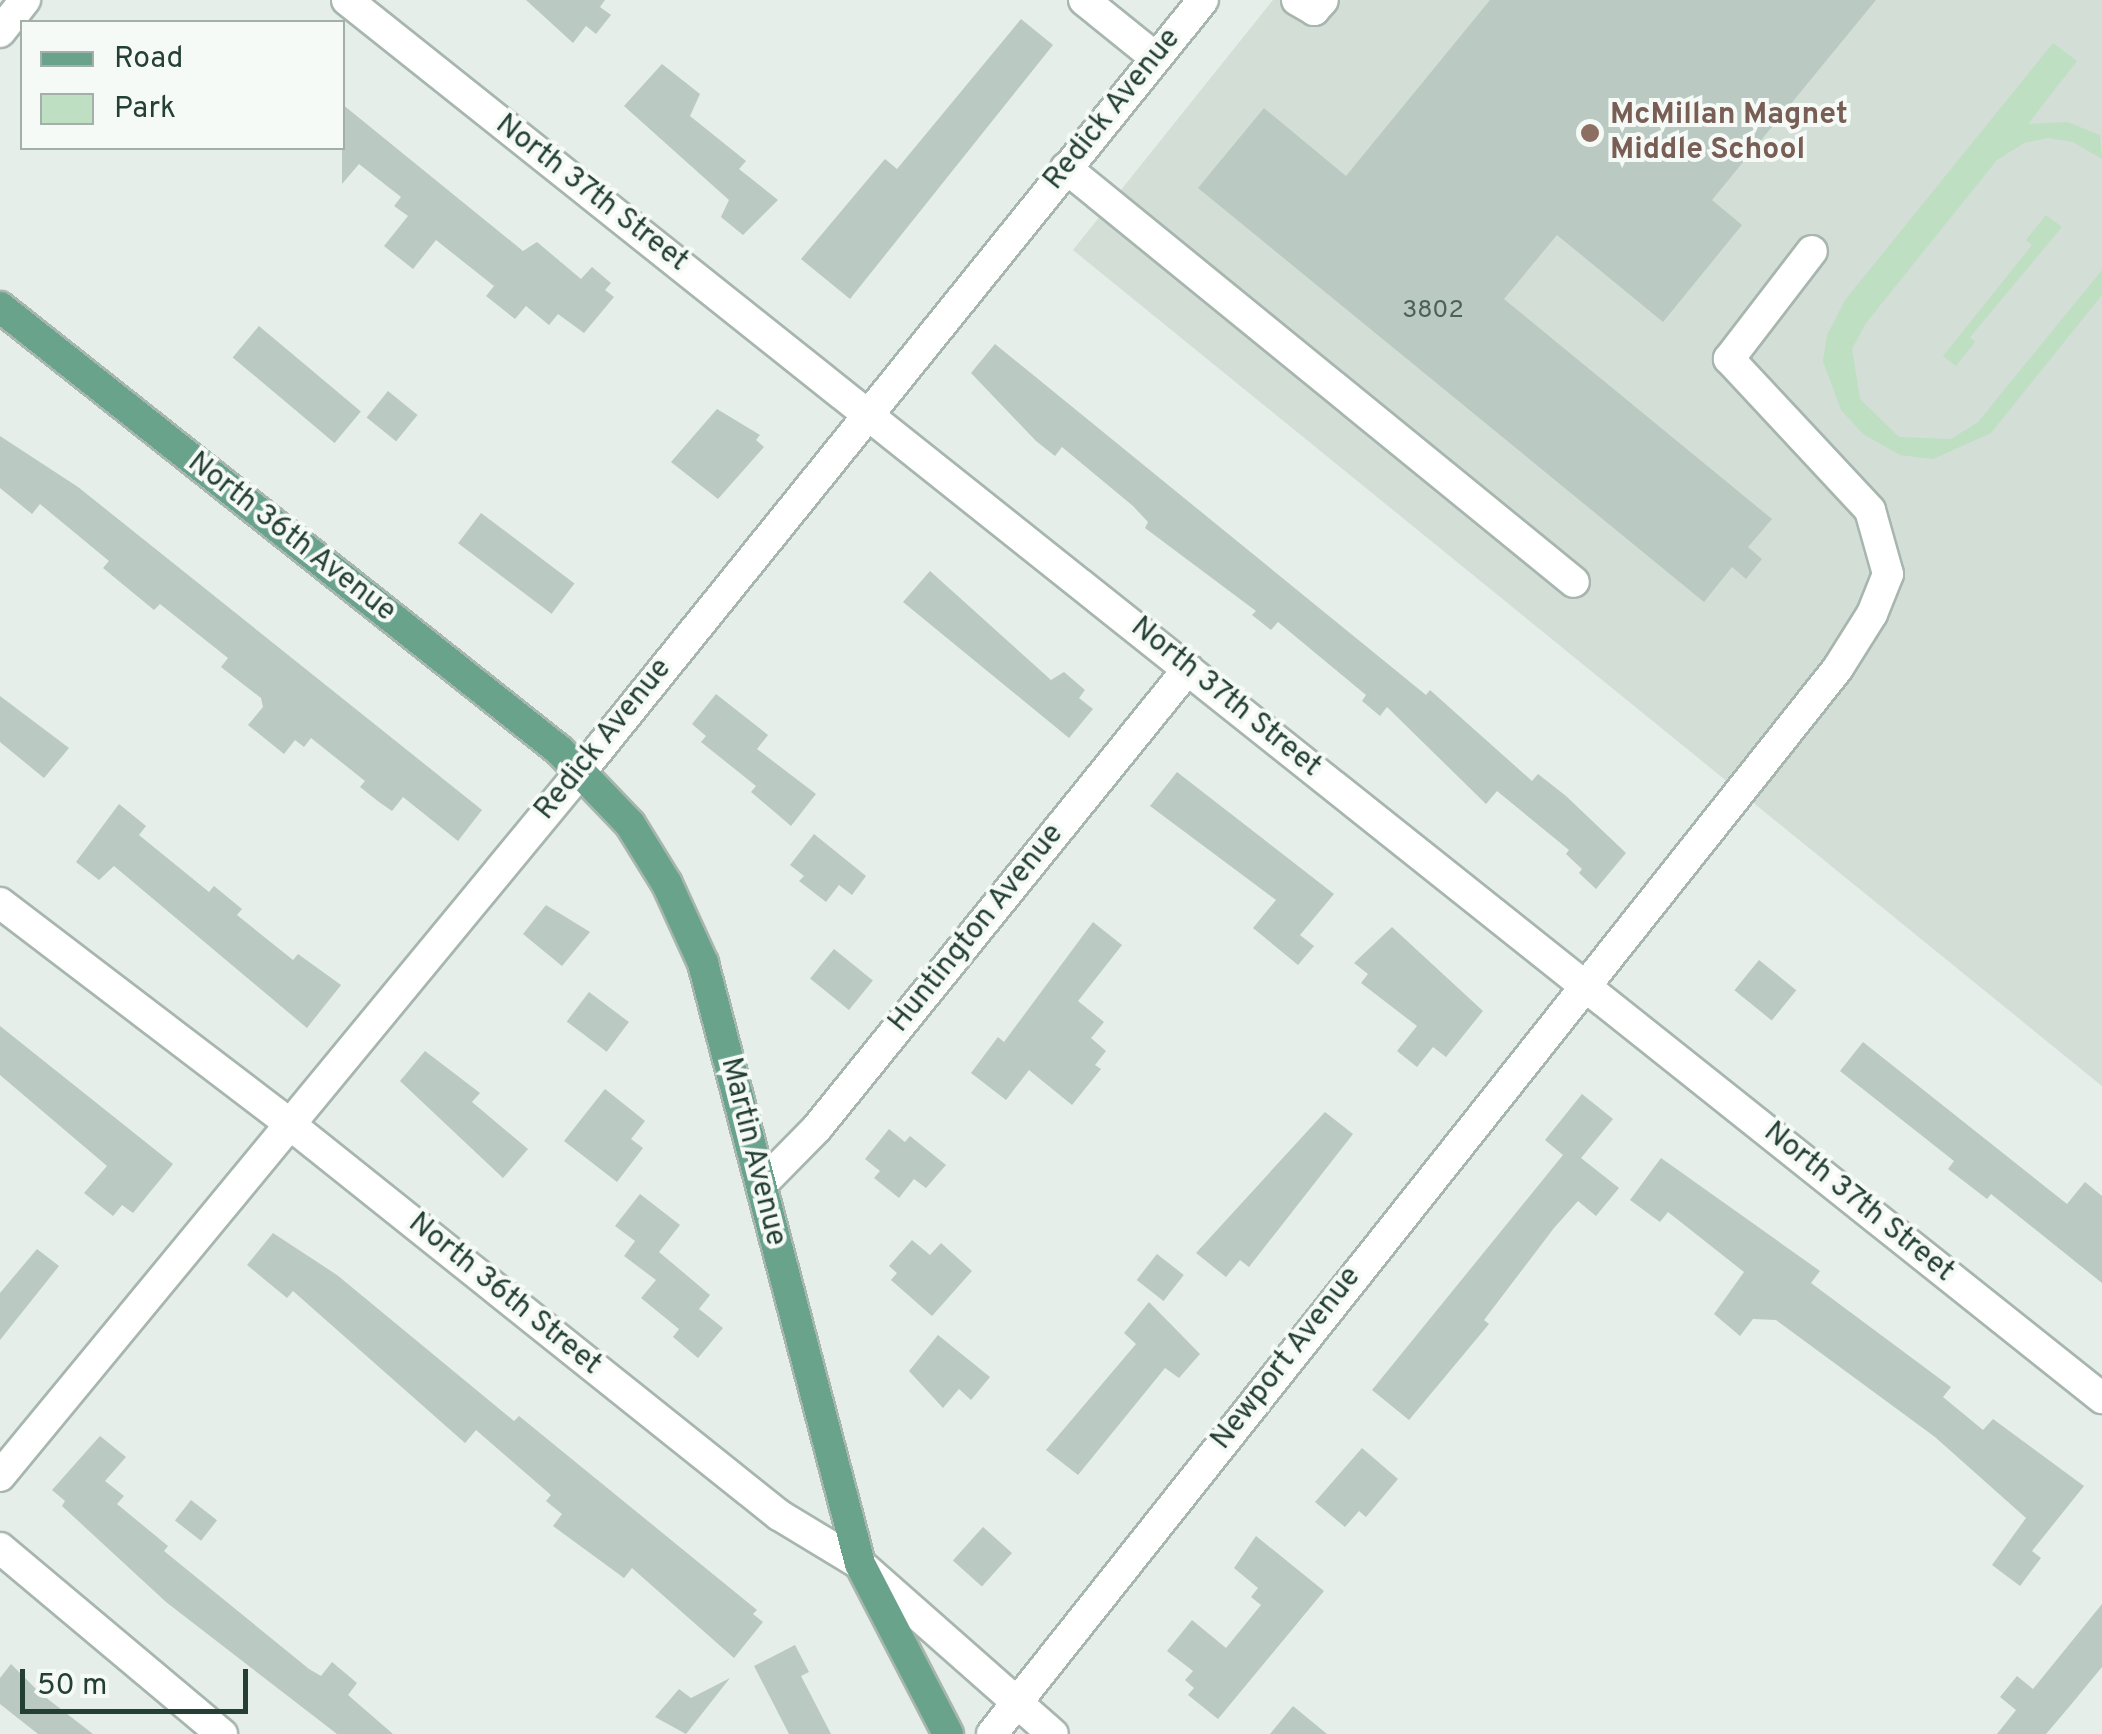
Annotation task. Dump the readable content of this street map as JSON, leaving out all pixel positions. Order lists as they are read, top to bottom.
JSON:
{
  "streets": {
    "main road": ["North 36th Avenue", "Martin Avenue"],
    "street": [
      "Redick Avenue",
      "North 37th Street",
      "Huntington Avenue",
      "North 36th Street",
      "Newport Avenue"
    ]
  },
  "crossings": [
    ["Redick Avenue", "North 37th Street"],
    ["Redick Avenue", "North 36th Avenue"],
    ["Redick Avenue", "Martin Avenue"],
    ["Redick Avenue", "North 36th Street"],
    ["North 37th Street", "Huntington Avenue"],
    ["North 37th Street", "Newport Avenue"],
    ["North 36th Avenue", "Martin Avenue"],
    ["Huntington Avenue", "Martin Avenue"],
    ["Martin Avenue", "North 36th Street"],
    ["North 36th Street", "Newport Avenue"]
  ],
  "places": ["McMillan Magnet Middle School"],
  "house_numbers": ["3802"],
  "legend": ["Road", "Park"],
  "scale_bar": "50 m"
}
